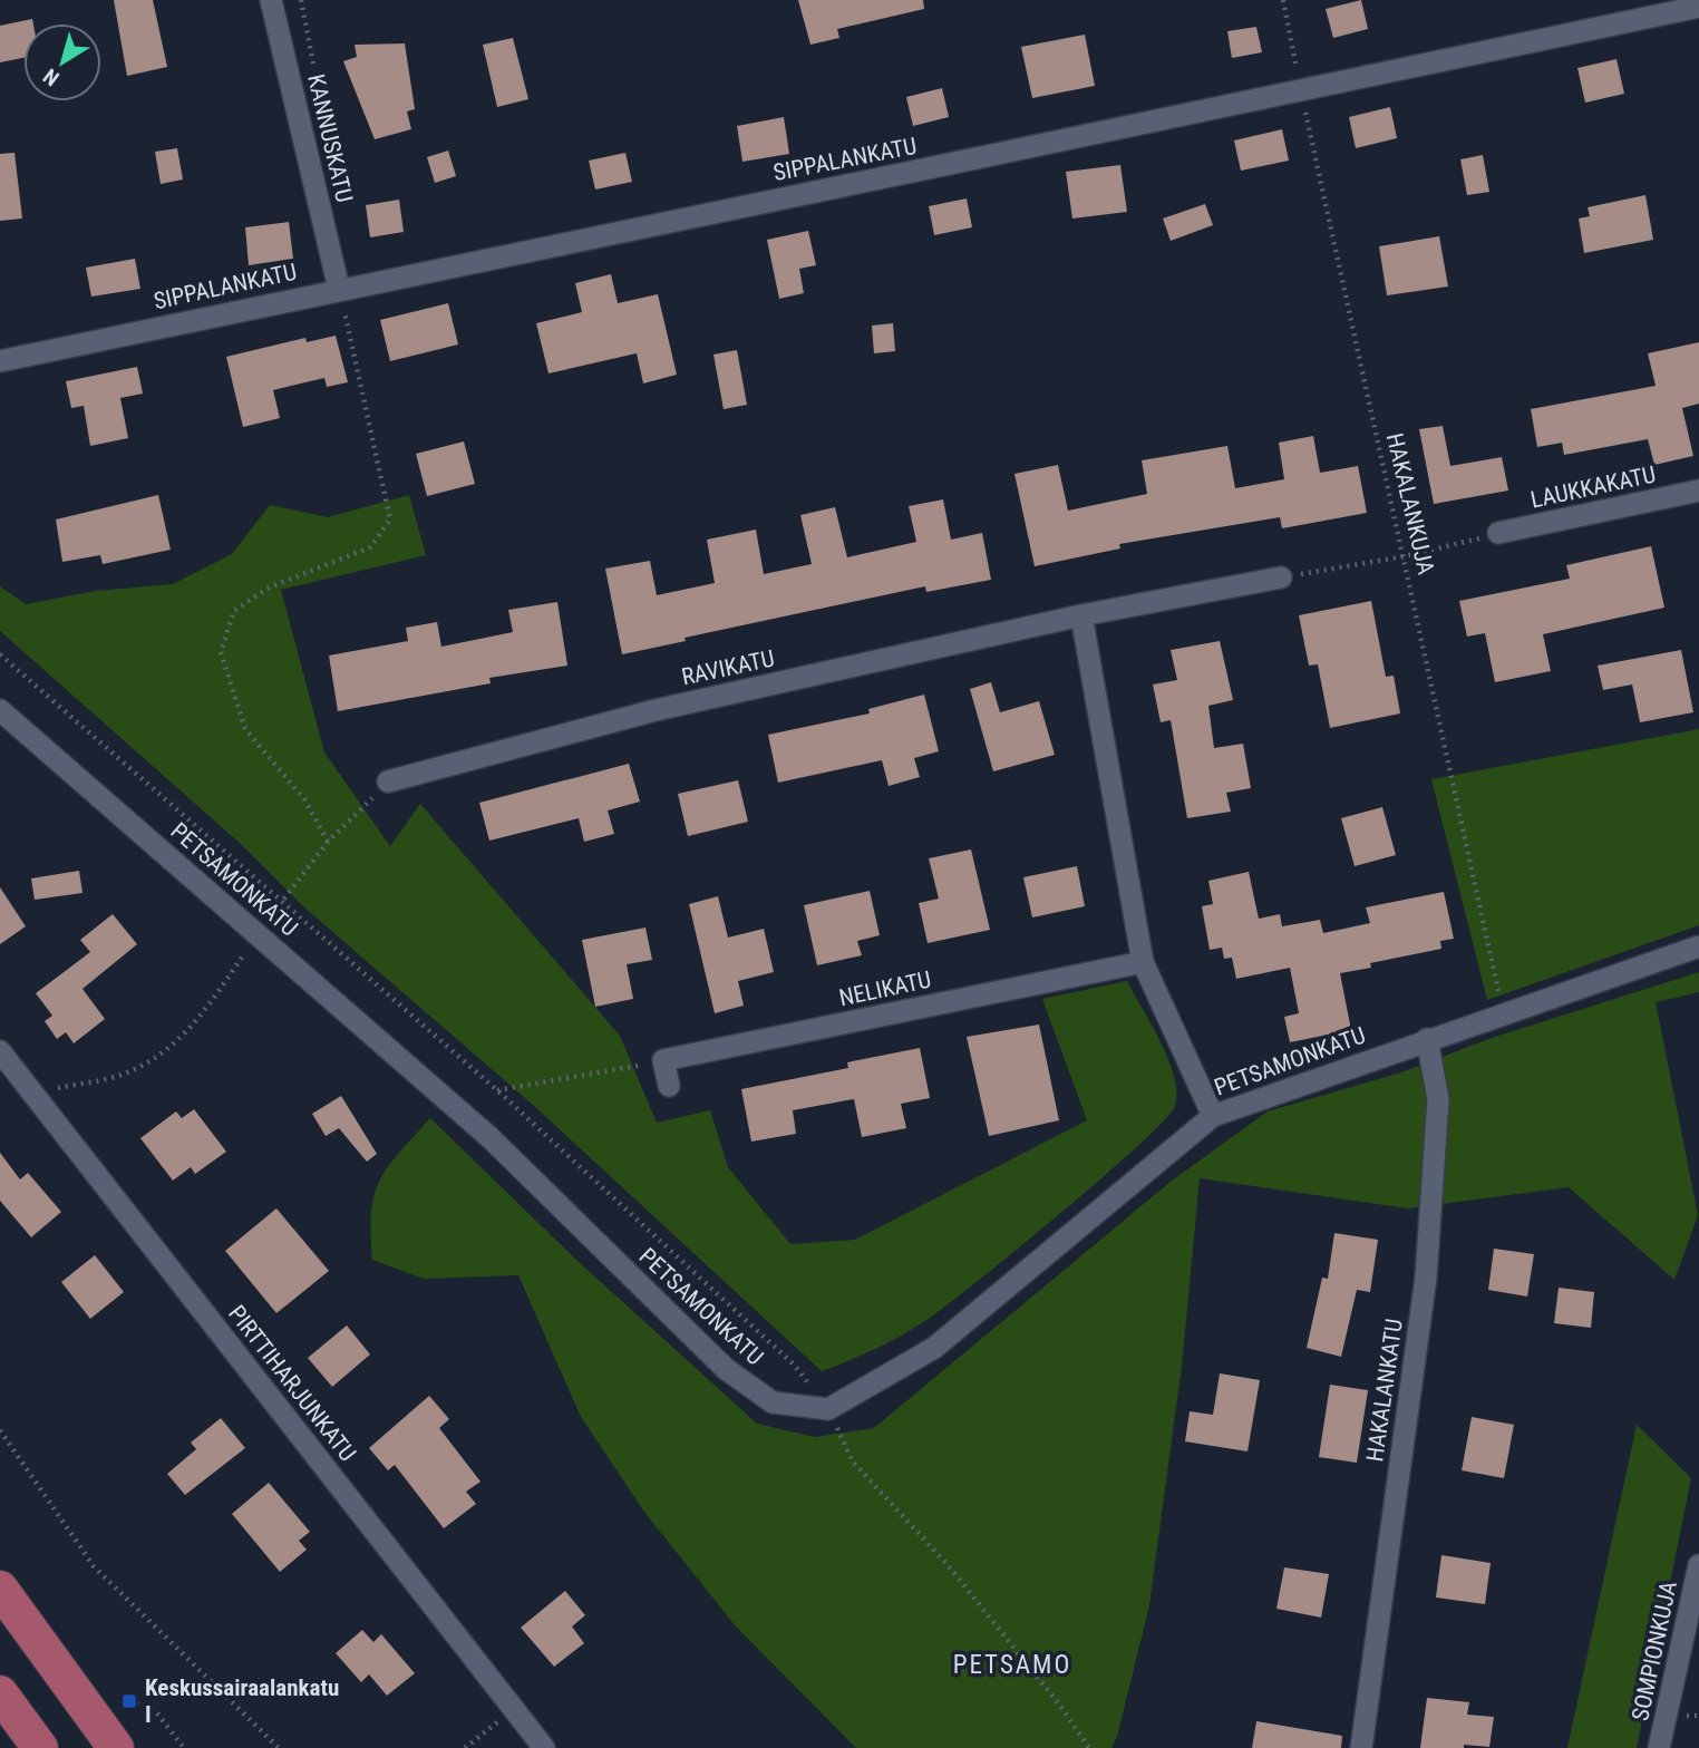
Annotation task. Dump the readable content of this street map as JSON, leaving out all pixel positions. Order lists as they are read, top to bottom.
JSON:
{
  "streets": {
    "street": [
      "KANNUSKATU",
      "SIPPALANKATU",
      "LAUKKAKATU",
      "RAVIKATU",
      "PETSAMONKATU",
      "NELIKATU",
      "PIRTTIHARJUNKATU",
      "HAKALANKATU",
      "SOMPIONKUJA"
    ],
    "path": ["HAKALANKUJA"]
  },
  "crossings": [
    ["KANNUSKATU", "SIPPALANKATU"],
    ["SIPPALANKATU", "HAKALANKUJA"],
    ["HAKALANKUJA", "PETSAMONKATU"],
    ["PETSAMONKATU", "HAKALANKATU"]
  ],
  "districts": ["PETSAMO"],
  "places": {
    "transit": ["Keskussairaalankatu I"]
  },
  "north": "bottom left"
}
